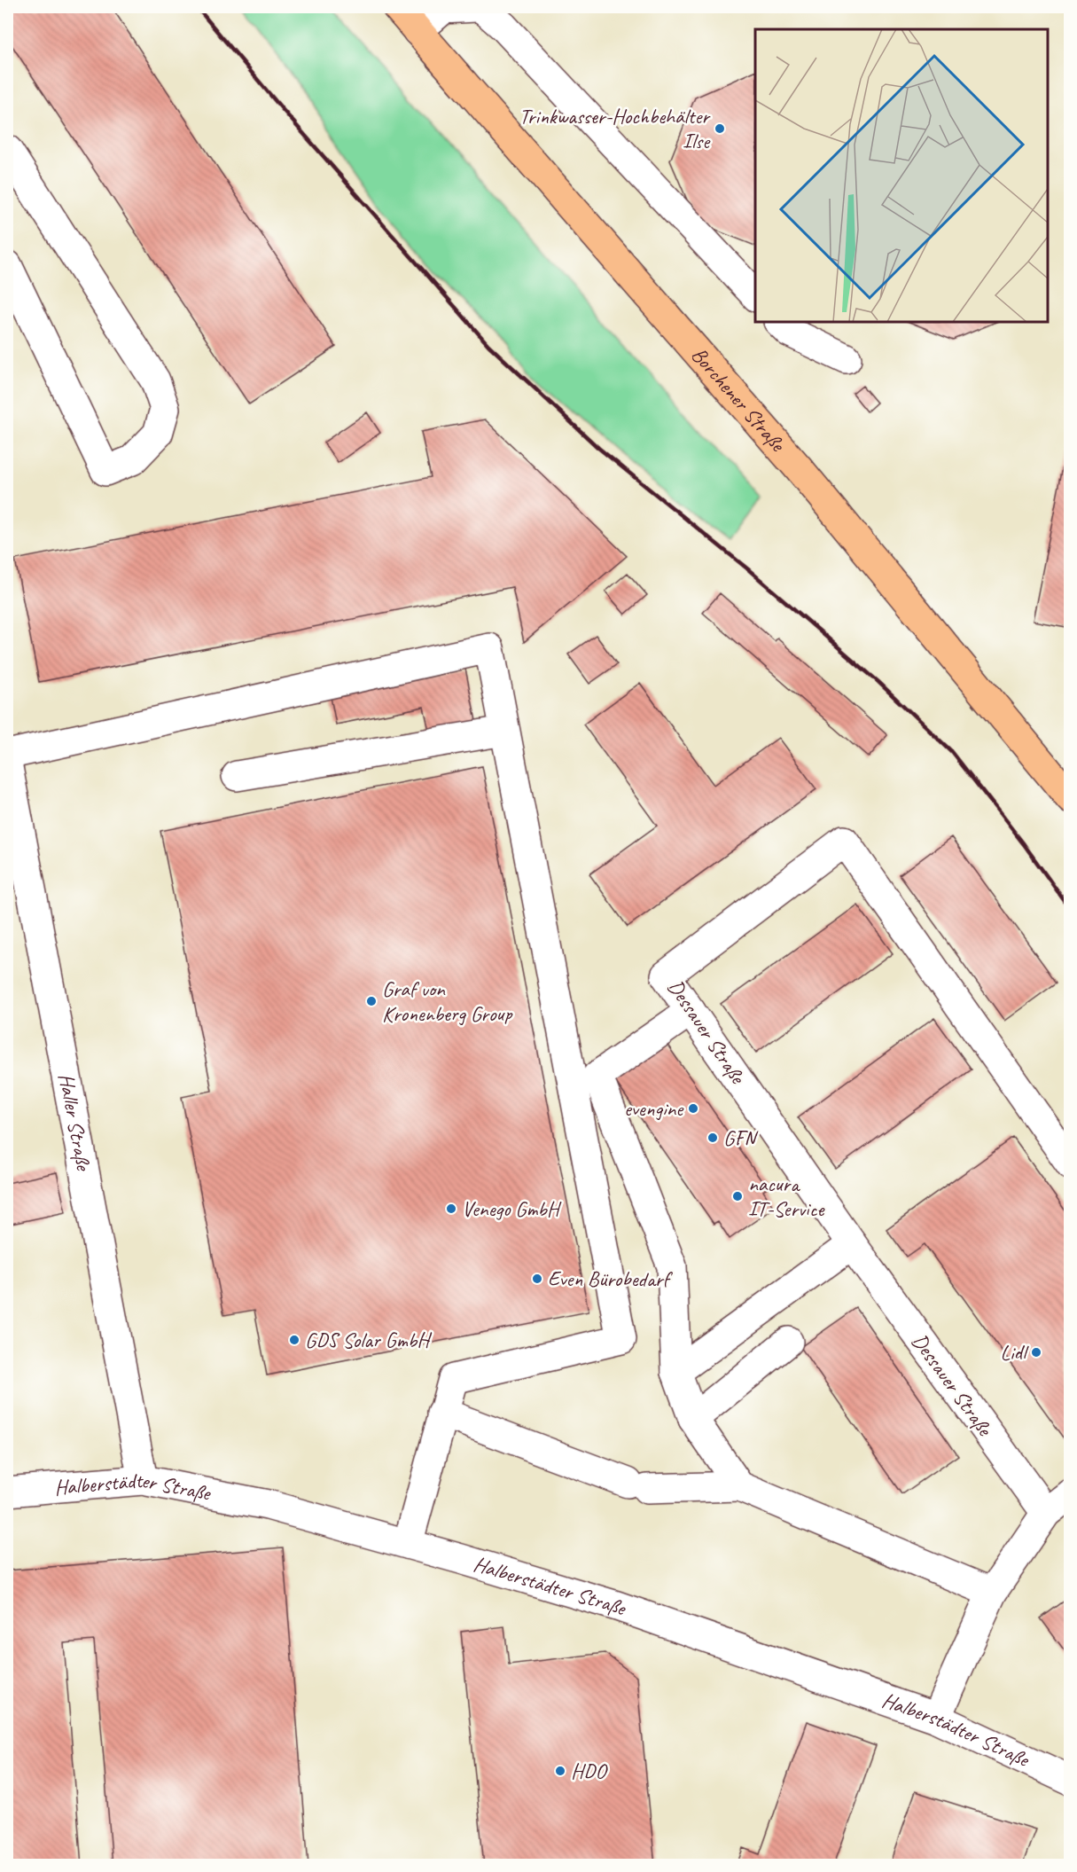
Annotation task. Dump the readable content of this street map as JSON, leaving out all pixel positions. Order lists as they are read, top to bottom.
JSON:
{
  "streets": {
    "main road": ["Borchener Straße"],
    "street": ["Dessauer Straße", "Haller Straße", "Halberstädter Straße"]
  },
  "crossings": [
    ["Haller Straße", "Halberstädter Straße"]
  ],
  "places": [
    "Trinkwasser-Hochbehälter Ilse",
    "Graf von Kronenberg Group",
    "evengine",
    "GFN",
    "nacura IT-Service",
    "Venego GmbH",
    "Even Bürobedarf",
    "GDS Solar GmbH",
    "Lidl",
    "HDO"
  ]
}
